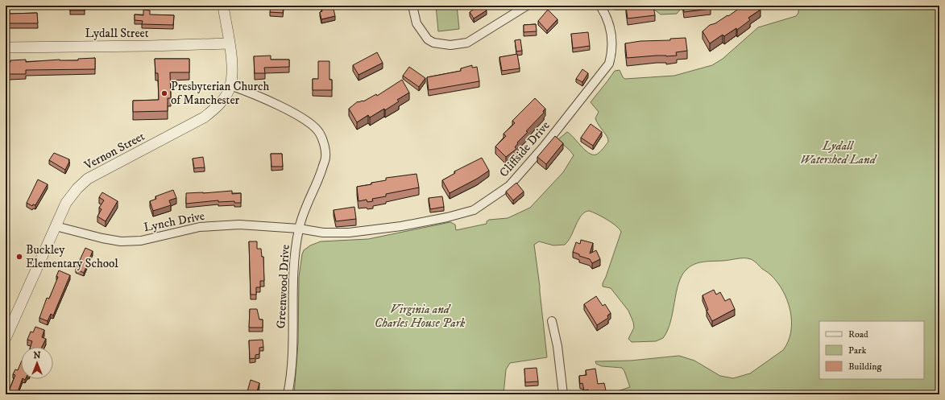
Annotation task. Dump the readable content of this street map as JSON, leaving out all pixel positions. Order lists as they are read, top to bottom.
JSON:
{
  "streets": {
    "street": [
      "Lydall Street",
      "Cliffside Drive",
      "Vernon Street",
      "Lynch Drive",
      "Greenwood Drive"
    ]
  },
  "crossings": [
    ["Lydall Street", "Vernon Street"],
    ["Cliffside Drive", "Lynch Drive"],
    ["Cliffside Drive", "Greenwood Drive"],
    ["Vernon Street", "Lynch Drive"],
    ["Vernon Street", "Greenwood Drive"],
    ["Lynch Drive", "Greenwood Drive"]
  ],
  "parks": ["Lydall Watershed Land", "Virginia and Charles House Park"],
  "places": ["Presbyterian Church of Manchester", "Buckley Elementary School"],
  "legend": ["Road", "Park", "Building"],
  "north": "top"
}
